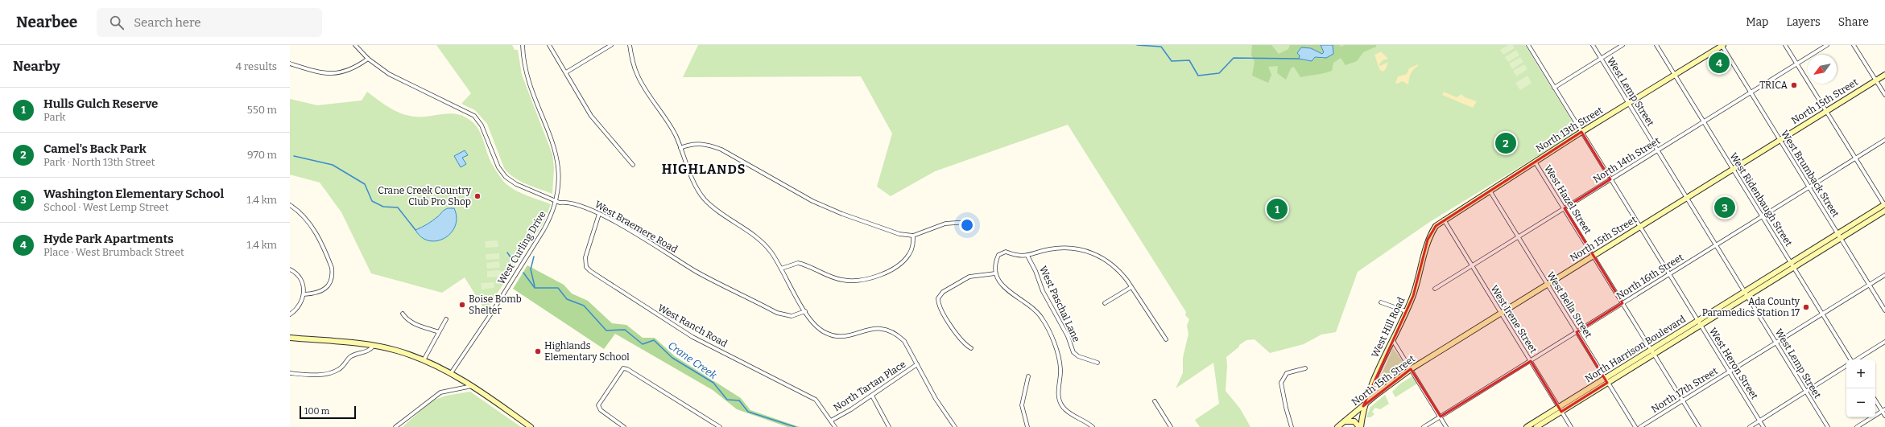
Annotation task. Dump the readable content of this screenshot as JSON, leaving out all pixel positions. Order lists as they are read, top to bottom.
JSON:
{
  "streets": {
    "street": [
      "West Lemp Street",
      "North 15th Street",
      "North 13th Street",
      "North 14th Street",
      "West Brumback Street",
      "West Hazel Street",
      "West Ridenbaugh Street",
      "West Braemere Road",
      "West Curling Drive",
      "North 16th Street",
      "West Paschal Lane",
      "West Bella Street",
      "West Irene Street",
      "West Ranch Road",
      "West Hill Road",
      "North Harrison Boulevard",
      "West Heron Street",
      "North Tartan Place",
      "North 17th Street"
    ]
  },
  "crossings": [
    ["West Lemp Street", "North 15th Street"],
    ["West Lemp Street", "North 13th Street"],
    ["West Lemp Street", "North 14th Street"],
    ["West Lemp Street", "North 16th Street"],
    ["West Lemp Street", "North Harrison Boulevard"],
    ["West Lemp Street", "North 17th Street"],
    ["North 15th Street", "West Brumback Street"],
    ["North 15th Street", "West Hazel Street"],
    ["North 15th Street", "West Ridenbaugh Street"],
    ["North 15th Street", "West Bella Street"],
    ["North 15th Street", "West Irene Street"],
    ["North 15th Street", "West Hill Road"],
    ["North 15th Street", "West Heron Street"],
    ["North 13th Street", "West Brumback Street"],
    ["North 13th Street", "West Hazel Street"],
    ["North 13th Street", "West Ridenbaugh Street"],
    ["North 13th Street", "West Bella Street"],
    ["North 13th Street", "West Irene Street"],
    ["North 13th Street", "West Hill Road"],
    ["North 13th Street", "West Heron Street"],
    ["North 14th Street", "West Brumback Street"],
    ["North 14th Street", "West Hazel Street"],
    ["North 14th Street", "West Ridenbaugh Street"],
    ["North 14th Street", "West Bella Street"],
    ["North 14th Street", "West Irene Street"],
    ["North 14th Street", "West Heron Street"],
    ["West Brumback Street", "North 16th Street"],
    ["West Brumback Street", "North Harrison Boulevard"],
    ["West Brumback Street", "North 17th Street"],
    ["West Hazel Street", "North 16th Street"],
    ["West Hazel Street", "North Harrison Boulevard"],
    ["West Hazel Street", "North 17th Street"],
    ["West Ridenbaugh Street", "North 16th Street"],
    ["West Ridenbaugh Street", "North Harrison Boulevard"],
    ["West Ridenbaugh Street", "North 17th Street"],
    ["West Braemere Road", "West Curling Drive"],
    ["West Braemere Road", "West Ranch Road"],
    ["North 16th Street", "West Bella Street"],
    ["North 16th Street", "West Irene Street"],
    ["North 16th Street", "West Heron Street"],
    ["West Bella Street", "North Harrison Boulevard"],
    ["West Irene Street", "North Harrison Boulevard"],
    ["West Ranch Road", "North Tartan Place"],
    ["North Harrison Boulevard", "West Heron Street"],
    ["West Heron Street", "North 17th Street"]
  ],
  "districts": ["HIGHLANDS"],
  "water": ["Crane Creek"],
  "places": [
    "TRICA",
    "Crane Creek Country Club Pro Shop",
    "Boise Bomb Shelter",
    "Ada County Paramedics Station 17",
    "Highlands Elementary School"
  ],
  "scale_bar": "100 m",
  "north": "bottom left",
  "page": {
    "header": "Nearbee",
    "search": "Search here",
    "nav": ["Map", "Layers", "Share"],
    "heading": ["Nearby", "4 results"],
    "pins": [
      "4",
      "2",
      "3",
      "1"
    ],
    "list": [
      {
        "mark": "1",
        "name": "Hulls Gulch Reserve",
        "note": "Park",
        "value": "550 m"
      },
      {
        "mark": "2",
        "name": "Camel's Back Park",
        "note": "Park · North 13th Street",
        "value": "970 m"
      },
      {
        "mark": "3",
        "name": "Washington Elementary School",
        "note": "School · West Lemp Street",
        "value": "1.4 km"
      },
      {
        "mark": "4",
        "name": "Hyde Park Apartments",
        "note": "Place · West Brumback Street",
        "value": "1.4 km"
      }
    ],
    "map_buttons": ["+", "−"],
    "scale": "100 m"
  }
}
